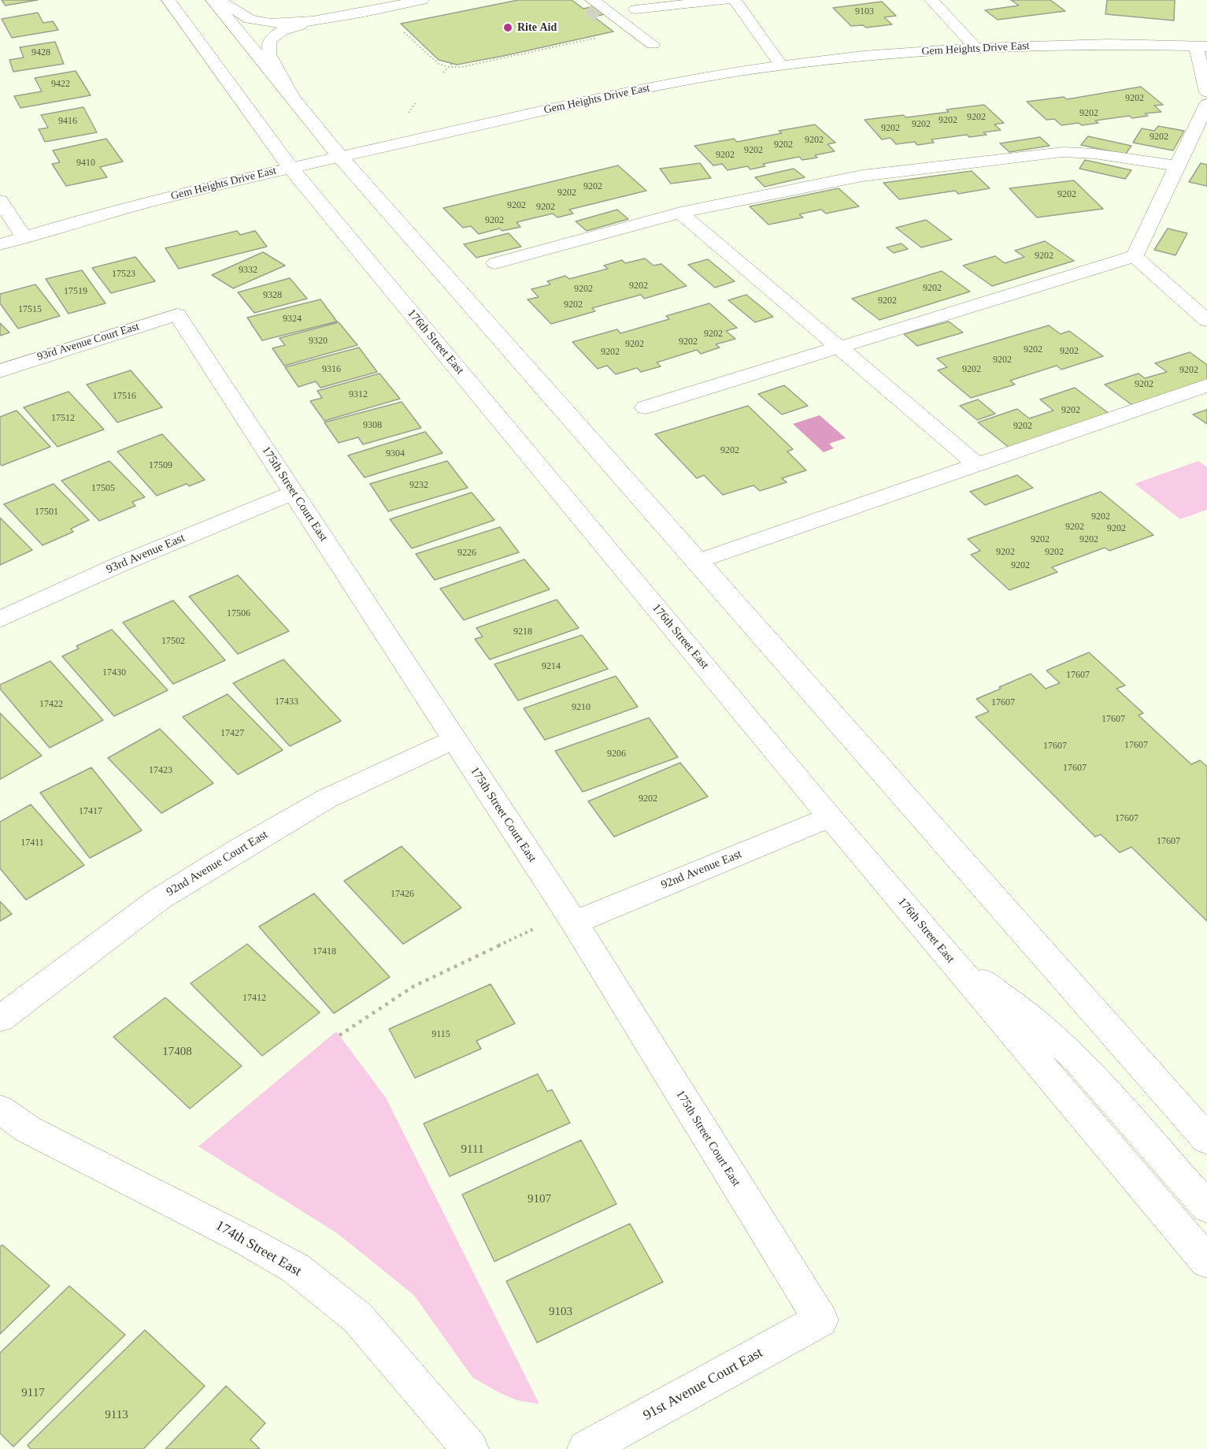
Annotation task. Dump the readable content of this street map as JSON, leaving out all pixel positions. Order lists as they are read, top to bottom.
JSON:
{
  "streets": {
    "street": [
      "Gem Heights Drive East",
      "93rd Avenue Court East",
      "176th Street East",
      "175th Street Court East",
      "93rd Avenue East",
      "92nd Avenue Court East",
      "92nd Avenue East",
      "174th Street East",
      "91st Avenue Court East"
    ]
  },
  "crossings": [
    ["Gem Heights Drive East", "176th Street East"],
    ["93rd Avenue Court East", "175th Street Court East"],
    ["176th Street East", "92nd Avenue East"],
    ["175th Street Court East", "93rd Avenue East"],
    ["175th Street Court East", "92nd Avenue Court East"],
    ["175th Street Court East", "92nd Avenue East"],
    ["175th Street Court East", "91st Avenue Court East"]
  ],
  "places": ["Rite Aid"],
  "house_numbers": [
    "9103",
    "9428",
    "9422",
    "9202",
    "9202",
    "9202",
    "9202",
    "9416",
    "9202",
    "9202",
    "9202",
    "9202",
    "9202",
    "9202",
    "9202",
    "9410",
    "9202",
    "9202",
    "9202",
    "9202",
    "9202",
    "9202",
    "9202",
    "9332",
    "17523",
    "9202",
    "9202",
    "9202",
    "17519",
    "9328",
    "9202",
    "9202",
    "17515",
    "9324",
    "9202",
    "9320",
    "9202",
    "9202",
    "9202",
    "9202",
    "9202",
    "9202",
    "9316",
    "9202",
    "9202",
    "9202",
    "9312",
    "17516",
    "9202",
    "17512",
    "9308",
    "9202",
    "9202",
    "9304",
    "17509",
    "9232",
    "17505",
    "17501",
    "9202",
    "9202",
    "9202",
    "9202",
    "9202",
    "9202",
    "9202",
    "9226",
    "9202",
    "17506",
    "9218",
    "17502",
    "9214",
    "17430",
    "17607",
    "17433",
    "17607",
    "17422",
    "9210",
    "17607",
    "17427",
    "17607",
    "17607",
    "9206",
    "17607",
    "17423",
    "9202",
    "17417",
    "17607",
    "17607",
    "17411",
    "17426",
    "17418",
    "17412",
    "9115",
    "17408",
    "9111",
    "9107",
    "9103",
    "9117",
    "9113"
  ]
}
